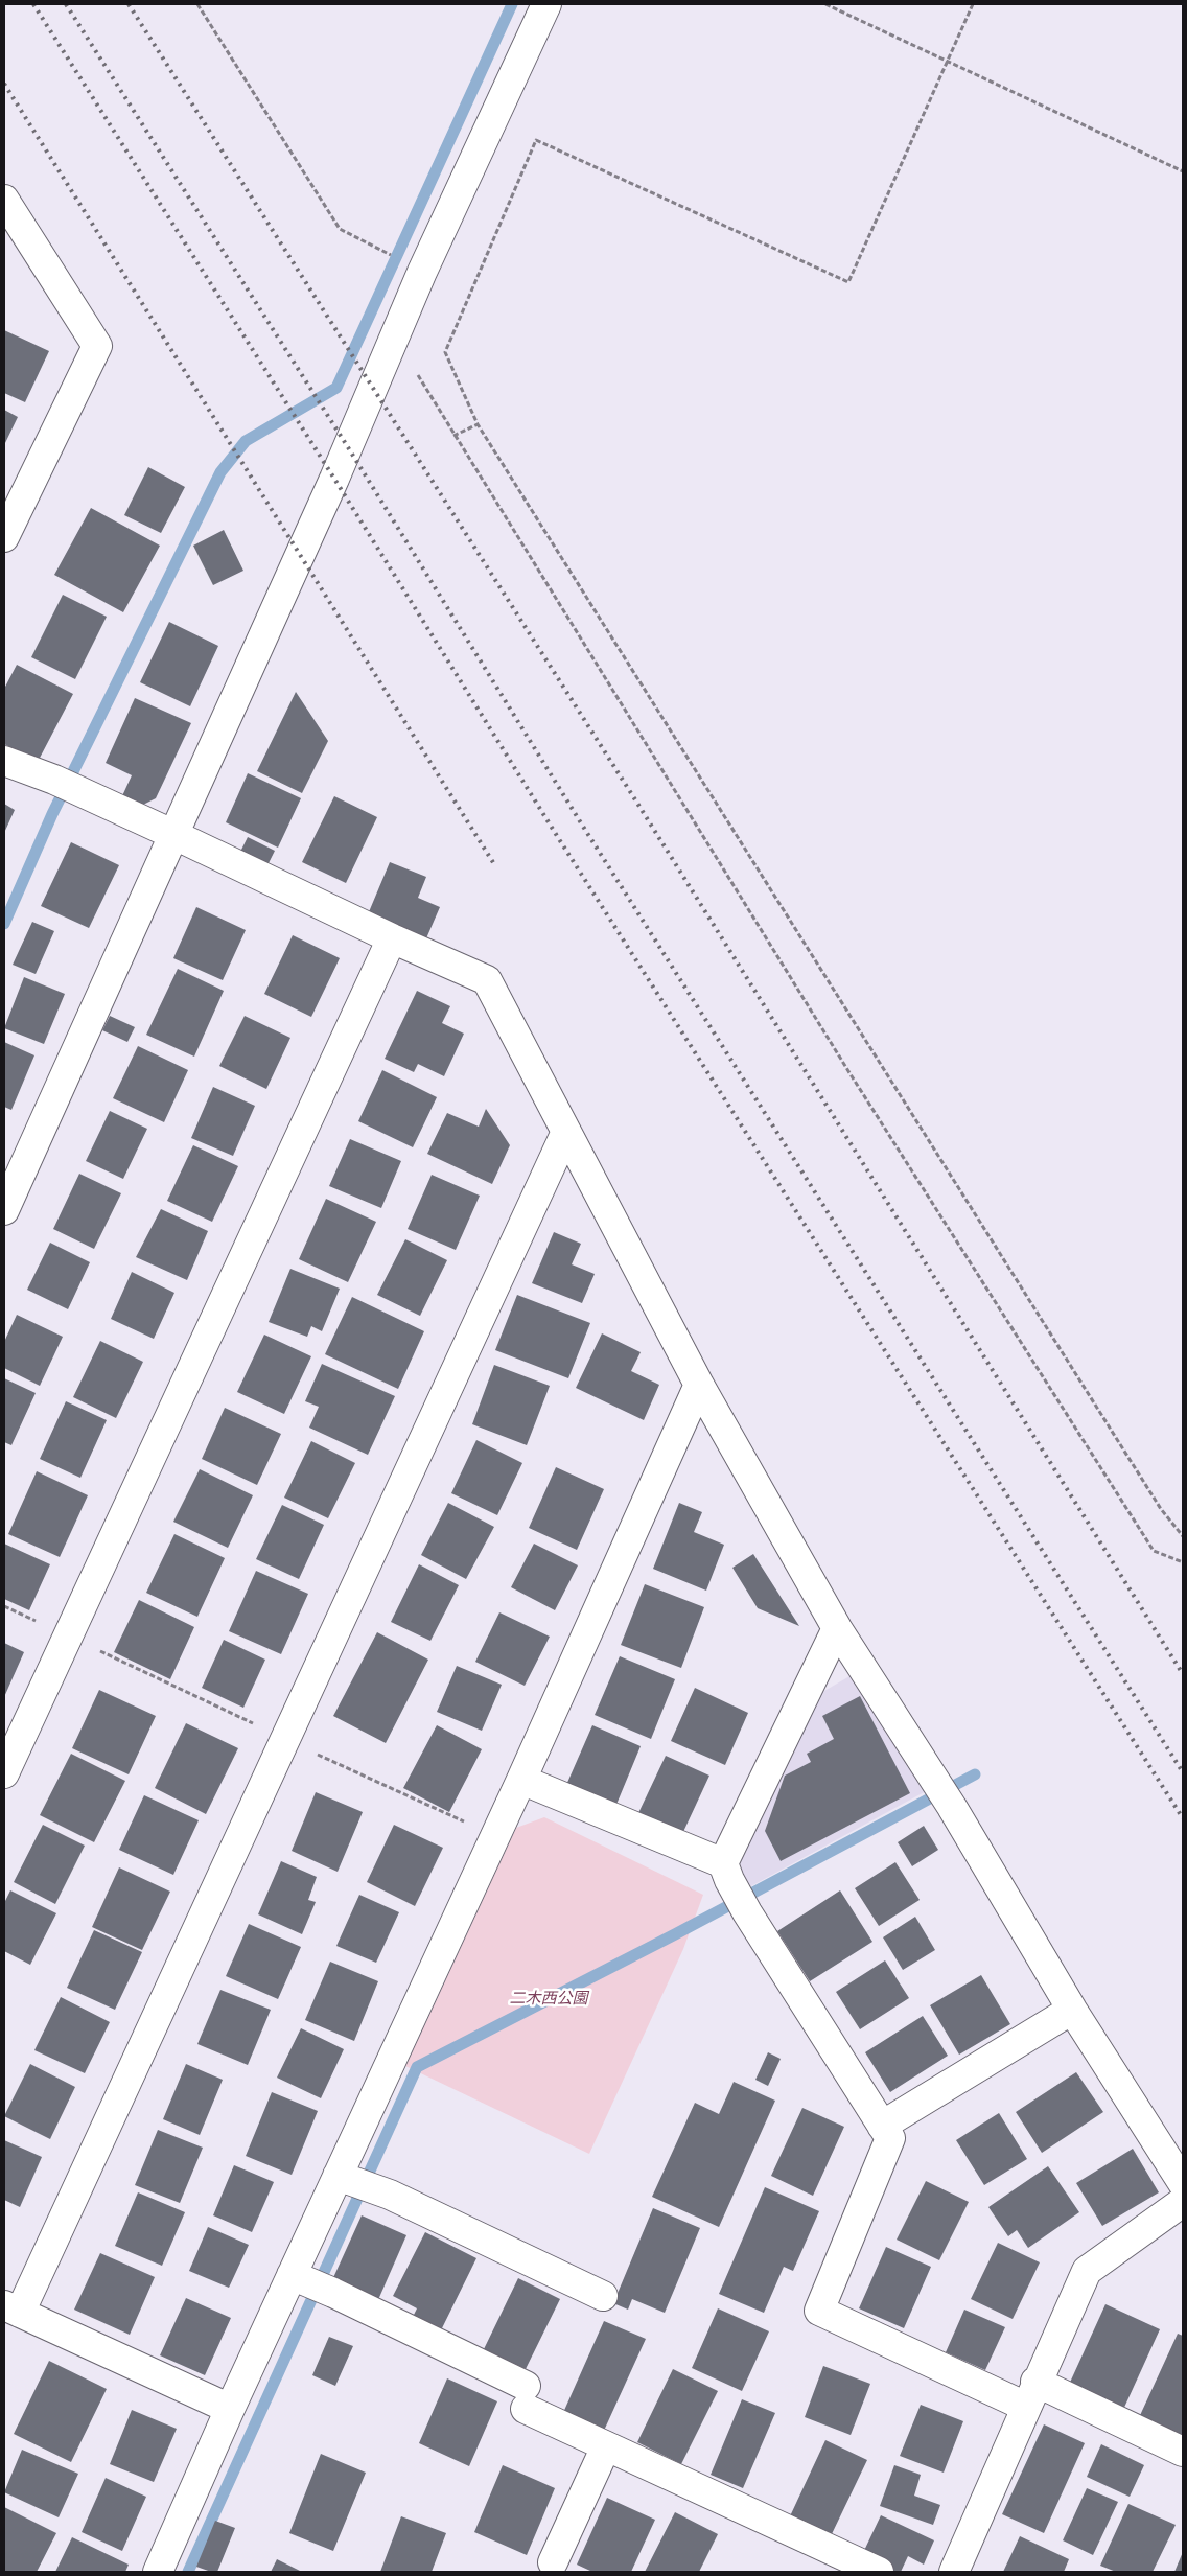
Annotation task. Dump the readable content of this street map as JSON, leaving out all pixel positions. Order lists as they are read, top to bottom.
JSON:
{
  "parks": ["二木西公園"]
}
